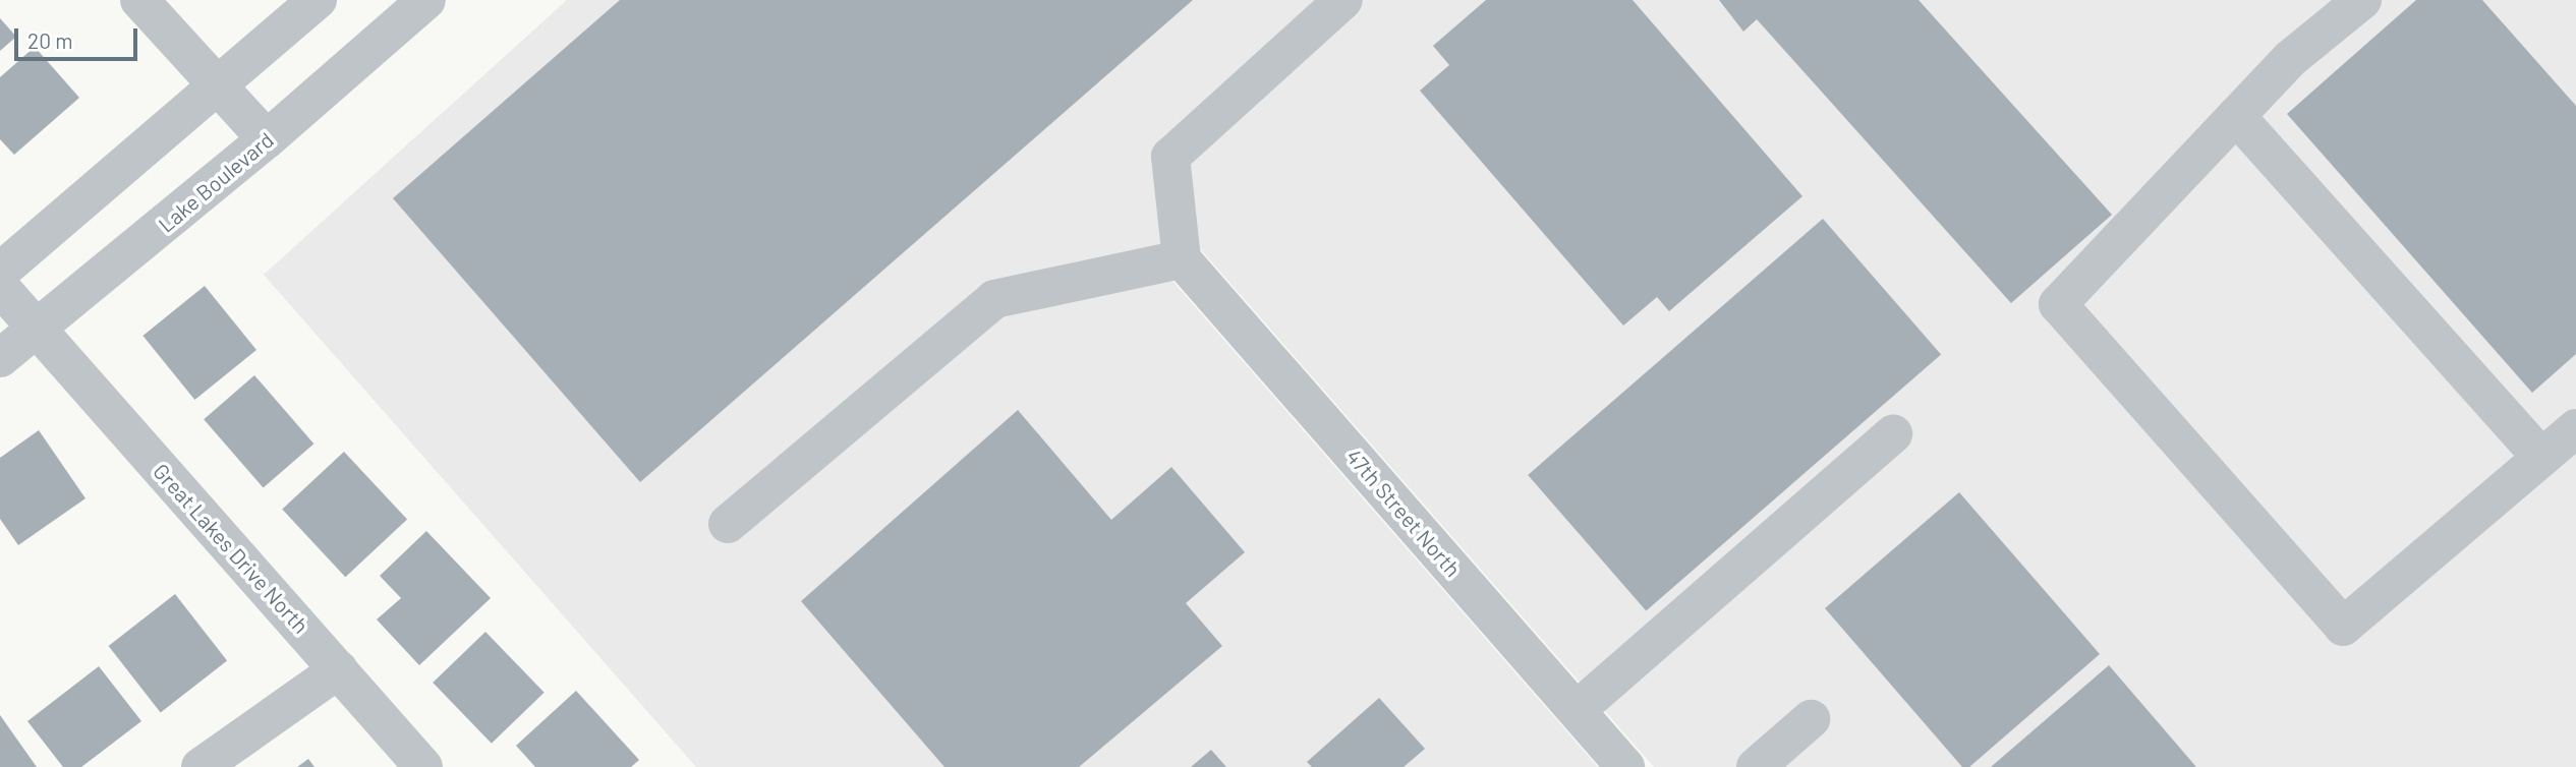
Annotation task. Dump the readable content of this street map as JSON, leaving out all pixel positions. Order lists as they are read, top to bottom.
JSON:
{
  "streets": {
    "street": ["Lake Boulevard", "47th Street North", "Great Lakes Drive North"]
  },
  "crossings": [
    ["Lake Boulevard", "Great Lakes Drive North"]
  ],
  "scale_bar": "20 m"
}
